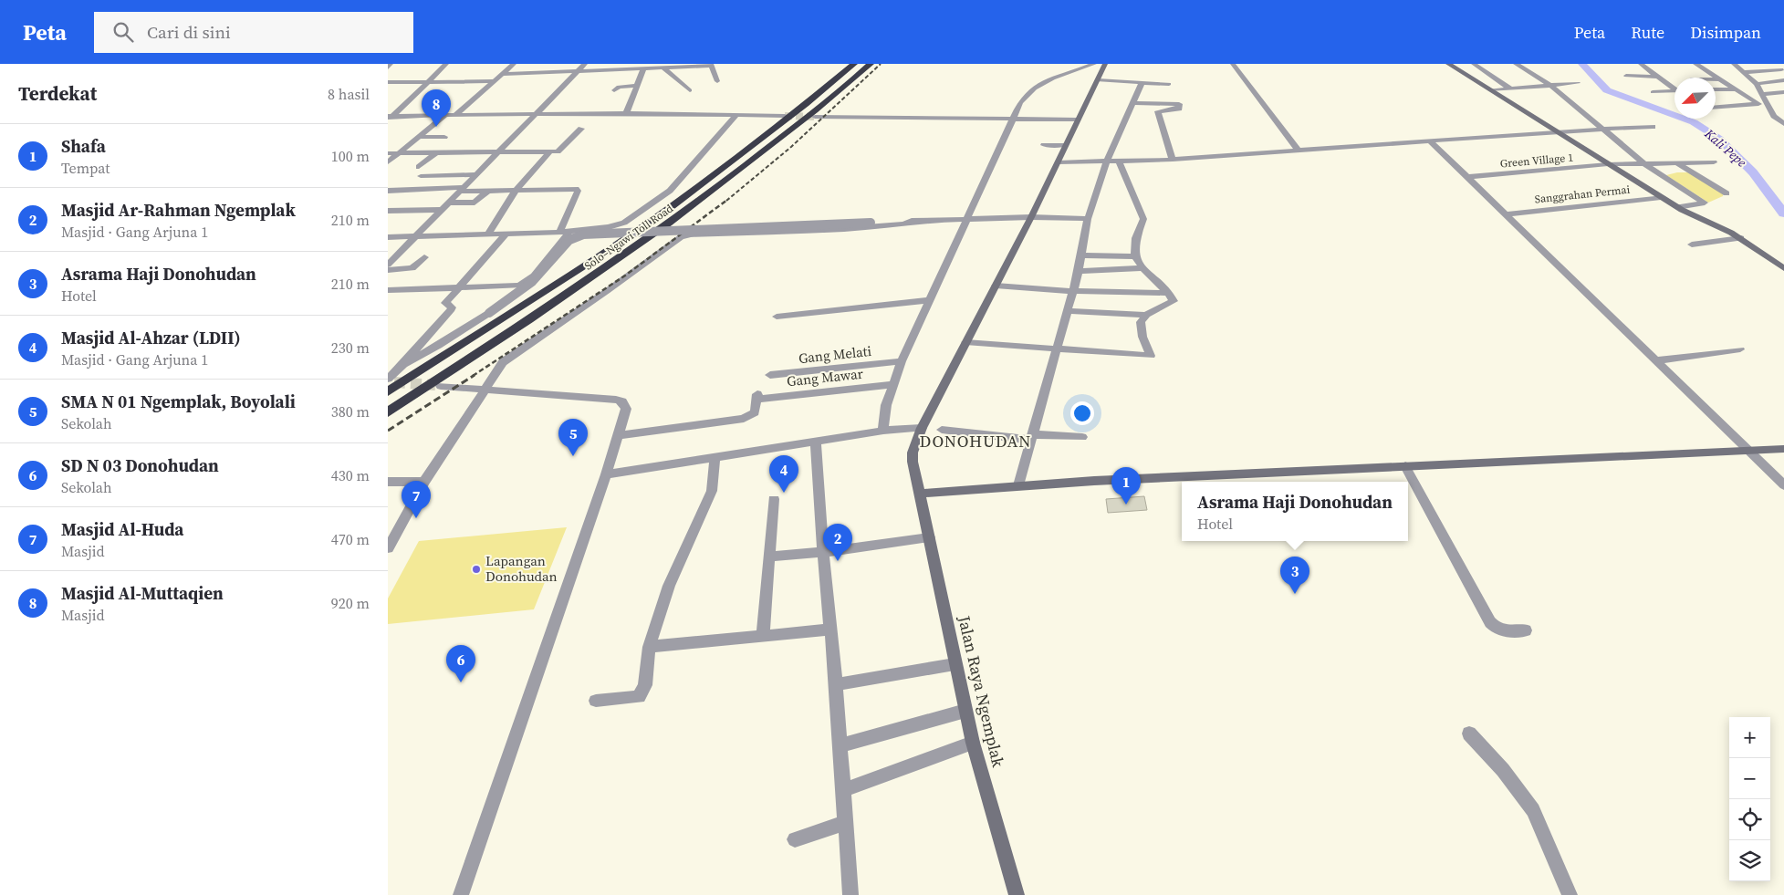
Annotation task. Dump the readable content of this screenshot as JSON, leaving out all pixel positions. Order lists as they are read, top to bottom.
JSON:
{
  "streets": {
    "highway": ["Solo–Ngawi Toll Road"],
    "main road": ["Jalan Raya Ngemplak"],
    "street": [
      "Green Village 1",
      "Sanggrahan Permai",
      "Gang Melati",
      "Gang Mawar"
    ]
  },
  "districts": ["DONOHUDAN"],
  "water": ["Kali Pepe"],
  "places": ["Lapangan Donohudan"],
  "north": "bottom left",
  "page": {
    "header": "Peta",
    "search": "Cari di sini",
    "nav": ["Peta", "Rute", "Disimpan"],
    "heading": ["Terdekat", "8 hasil"],
    "pins": [
      "8",
      "5",
      "4",
      "1",
      "7",
      "2",
      "3",
      "6"
    ],
    "list": [
      {
        "mark": "1",
        "name": "Shafa",
        "note": "Tempat",
        "value": "100 m"
      },
      {
        "mark": "2",
        "name": "Masjid Ar-Rahman Ngemplak",
        "note": "Masjid · Gang Arjuna 1",
        "value": "210 m"
      },
      {
        "mark": "3",
        "name": "Asrama Haji Donohudan",
        "note": "Hotel",
        "value": "210 m"
      },
      {
        "mark": "4",
        "name": "Masjid Al-Ahzar (LDII)",
        "note": "Masjid · Gang Arjuna 1",
        "value": "230 m"
      },
      {
        "mark": "5",
        "name": "SMA N 01 Ngemplak, Boyolali",
        "note": "Sekolah",
        "value": "380 m"
      },
      {
        "mark": "6",
        "name": "SD N 03 Donohudan",
        "note": "Sekolah",
        "value": "430 m"
      },
      {
        "mark": "7",
        "name": "Masjid Al-Huda",
        "note": "Masjid",
        "value": "470 m"
      },
      {
        "mark": "8",
        "name": "Masjid Al-Muttaqien",
        "note": "Masjid",
        "value": "920 m"
      }
    ],
    "popup": ["Asrama Haji Donohudan", "Hotel"],
    "map_buttons": ["+", "−"]
  }
}
